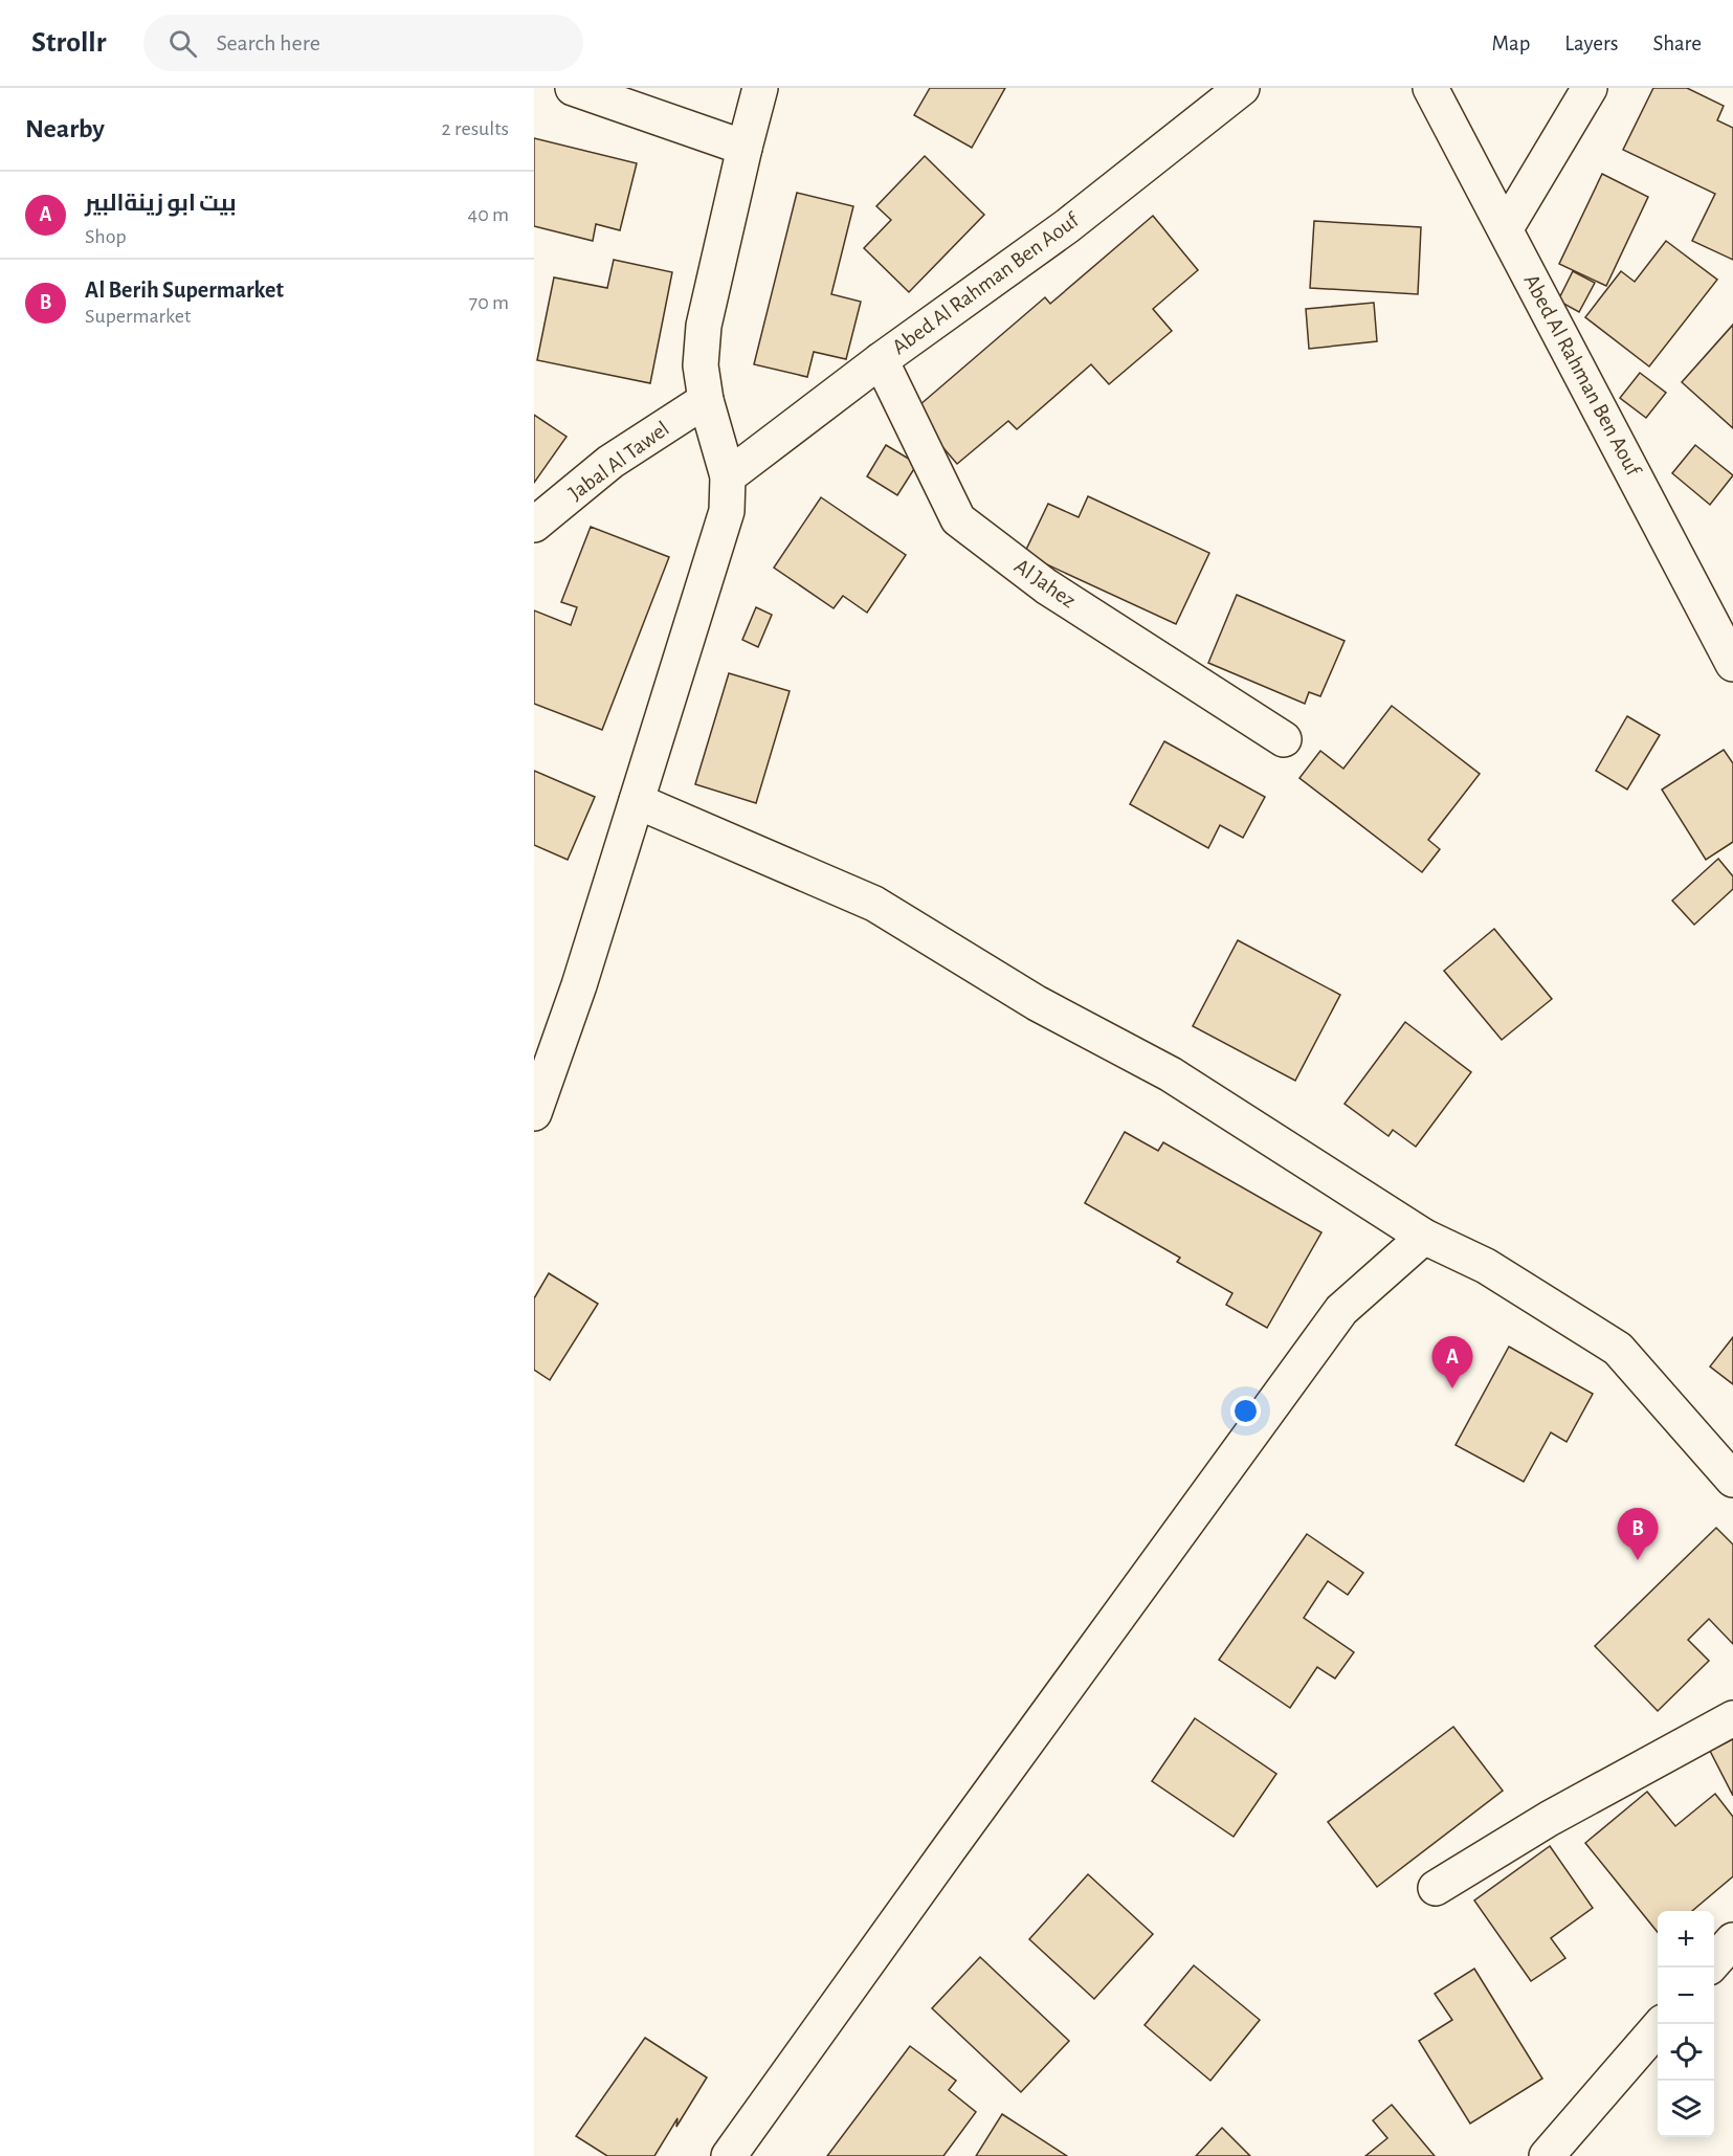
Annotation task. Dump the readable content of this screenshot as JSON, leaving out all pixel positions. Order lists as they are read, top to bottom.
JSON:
{
  "streets": {
    "street": ["Abed Al Rahman Ben Aouf", "Jabal Al Tawel", "Al Jahez"]
  },
  "crossings": [
    ["Abed Al Rahman Ben Aouf", "Al Jahez"]
  ],
  "page": {
    "header": "Strollr",
    "search": "Search here",
    "nav": ["Map", "Layers", "Share"],
    "heading": ["Nearby", "2 results"],
    "list": [
      {
        "mark": "A",
        "name": "بيت ابو زينةالبير",
        "note": "Shop",
        "value": "40 m"
      },
      {
        "mark": "B",
        "name": "Al Berih Supermarket",
        "note": "Supermarket",
        "value": "70 m"
      }
    ],
    "pins": ["A", "B"],
    "map_buttons": ["+", "−"]
  }
}
